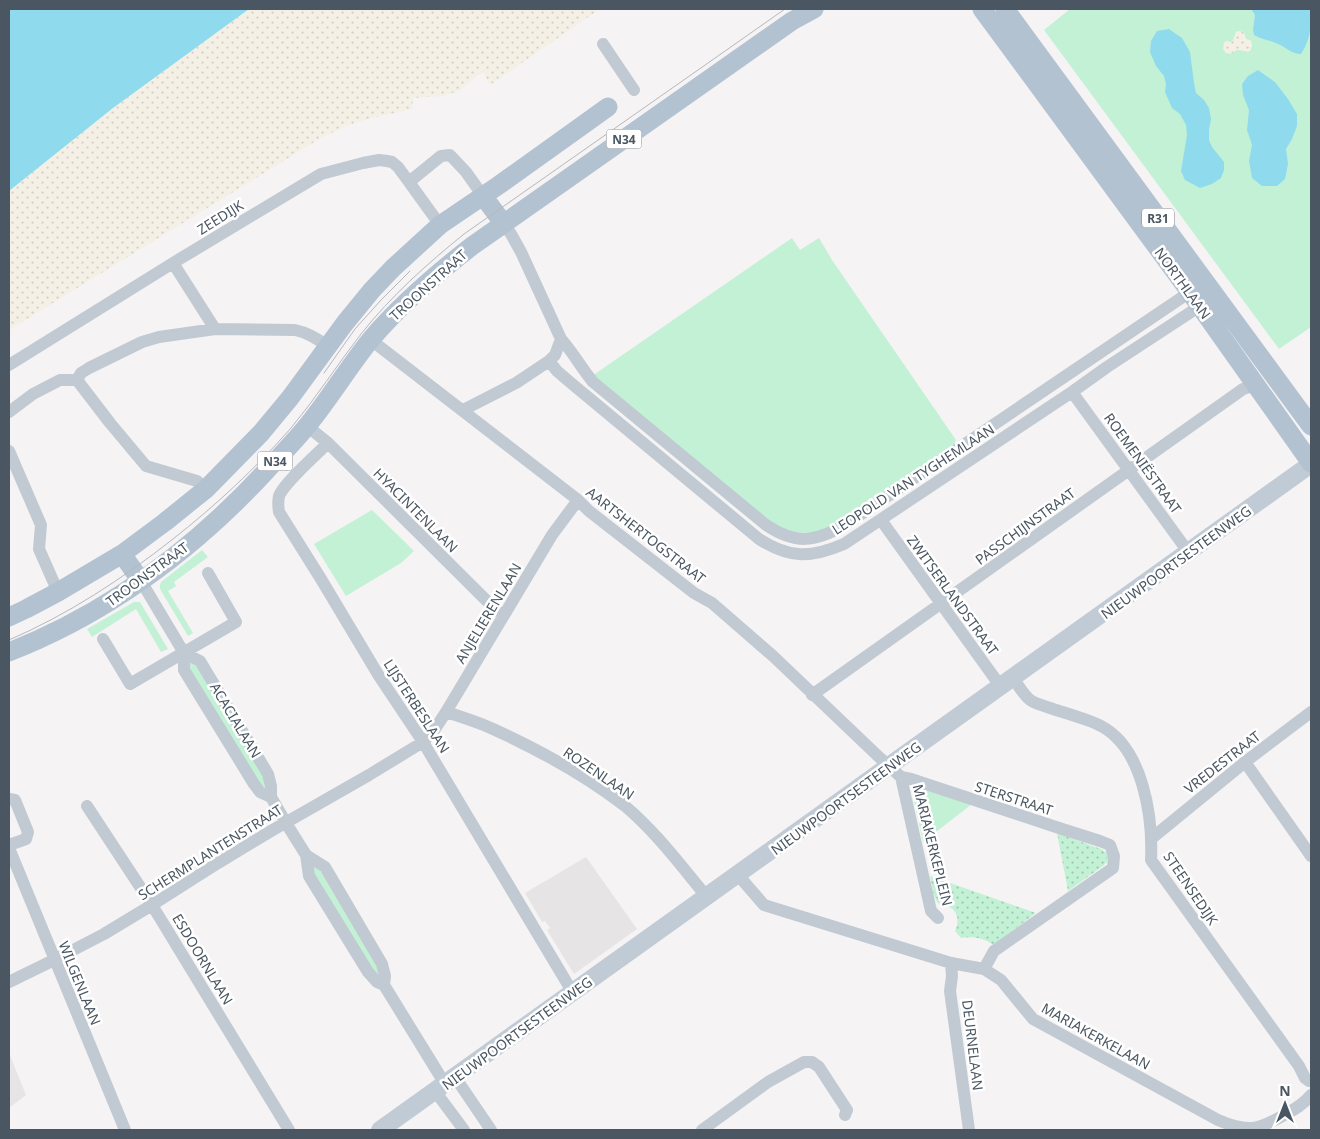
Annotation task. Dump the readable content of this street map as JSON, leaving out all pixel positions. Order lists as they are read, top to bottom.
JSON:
{
  "streets": {
    "main road": [
      "N34",
      "R31",
      "NORTHLAAN",
      "TROONSTRAAT",
      "NIEUWPOORTSESTEENWEG",
      "ACACIALAAN"
    ],
    "street": [
      "ZEEDIJK",
      "ROEMENIËSTRAAT",
      "LEOPOLD VAN TYGHEMLAAN",
      "HYACINTENLAAN",
      "PASSCHIJNSTRAAT",
      "AARTSHERTOGSTRAAT",
      "ZWITSERLANDSTRAAT",
      "ANJELIERENLAAN",
      "LIJSTERBESLAAN",
      "VREDESTRAAT",
      "ROZENLAAN",
      "STERSTRAAT",
      "MARIAKERKEPLEIN",
      "SCHERMPLANTENSTRAAT",
      "STEENSEDIJK",
      "ESDOORNLAAN",
      "WILGENLAAN",
      "MARIAKERKELAAN",
      "DEURNELAAN"
    ]
  },
  "crossings": [
    ["N34", "ZEEDIJK"],
    ["N34", "ACACIALAAN"],
    ["NORTHLAAN", "LEOPOLD VAN TYGHEMLAAN"],
    ["NORTHLAAN", "PASSCHIJNSTRAAT"],
    ["NORTHLAAN", "NIEUWPOORTSESTEENWEG"],
    ["TROONSTRAAT", "LEOPOLD VAN TYGHEMLAAN"],
    ["TROONSTRAAT", "HYACINTENLAAN"],
    ["TROONSTRAAT", "AARTSHERTOGSTRAAT"],
    ["TROONSTRAAT", "ACACIALAAN"],
    ["ROEMENIËSTRAAT", "LEOPOLD VAN TYGHEMLAAN"],
    ["ROEMENIËSTRAAT", "PASSCHIJNSTRAAT"],
    ["ROEMENIËSTRAAT", "NIEUWPOORTSESTEENWEG"],
    ["LEOPOLD VAN TYGHEMLAAN", "ZWITSERLANDSTRAAT"],
    ["HYACINTENLAAN", "ANJELIERENLAAN"],
    ["HYACINTENLAAN", "LIJSTERBESLAAN"],
    ["PASSCHIJNSTRAAT", "AARTSHERTOGSTRAAT"],
    ["PASSCHIJNSTRAAT", "ZWITSERLANDSTRAAT"],
    ["AARTSHERTOGSTRAAT", "NIEUWPOORTSESTEENWEG"],
    ["AARTSHERTOGSTRAAT", "ANJELIERENLAAN"],
    ["AARTSHERTOGSTRAAT", "STERSTRAAT"],
    ["AARTSHERTOGSTRAAT", "MARIAKERKEPLEIN"],
    ["NIEUWPOORTSESTEENWEG", "ZWITSERLANDSTRAAT"],
    ["NIEUWPOORTSESTEENWEG", "LIJSTERBESLAAN"],
    ["NIEUWPOORTSESTEENWEG", "ACACIALAAN"],
    ["NIEUWPOORTSESTEENWEG", "ROZENLAAN"],
    ["NIEUWPOORTSESTEENWEG", "STERSTRAAT"],
    ["NIEUWPOORTSESTEENWEG", "MARIAKERKEPLEIN"],
    ["NIEUWPOORTSESTEENWEG", "STEENSEDIJK"],
    ["NIEUWPOORTSESTEENWEG", "MARIAKERKELAAN"],
    ["ZWITSERLANDSTRAAT", "STEENSEDIJK"],
    ["ANJELIERENLAAN", "LIJSTERBESLAAN"],
    ["ANJELIERENLAAN", "ROZENLAAN"],
    ["ANJELIERENLAAN", "SCHERMPLANTENSTRAAT"],
    ["LIJSTERBESLAAN", "SCHERMPLANTENSTRAAT"],
    ["ACACIALAAN", "SCHERMPLANTENSTRAAT"],
    ["VREDESTRAAT", "STEENSEDIJK"],
    ["STERSTRAAT", "MARIAKERKEPLEIN"],
    ["STERSTRAAT", "MARIAKERKELAAN"],
    ["SCHERMPLANTENSTRAAT", "ESDOORNLAAN"],
    ["SCHERMPLANTENSTRAAT", "WILGENLAAN"],
    ["MARIAKERKELAAN", "DEURNELAAN"]
  ],
  "north": "top"
}
